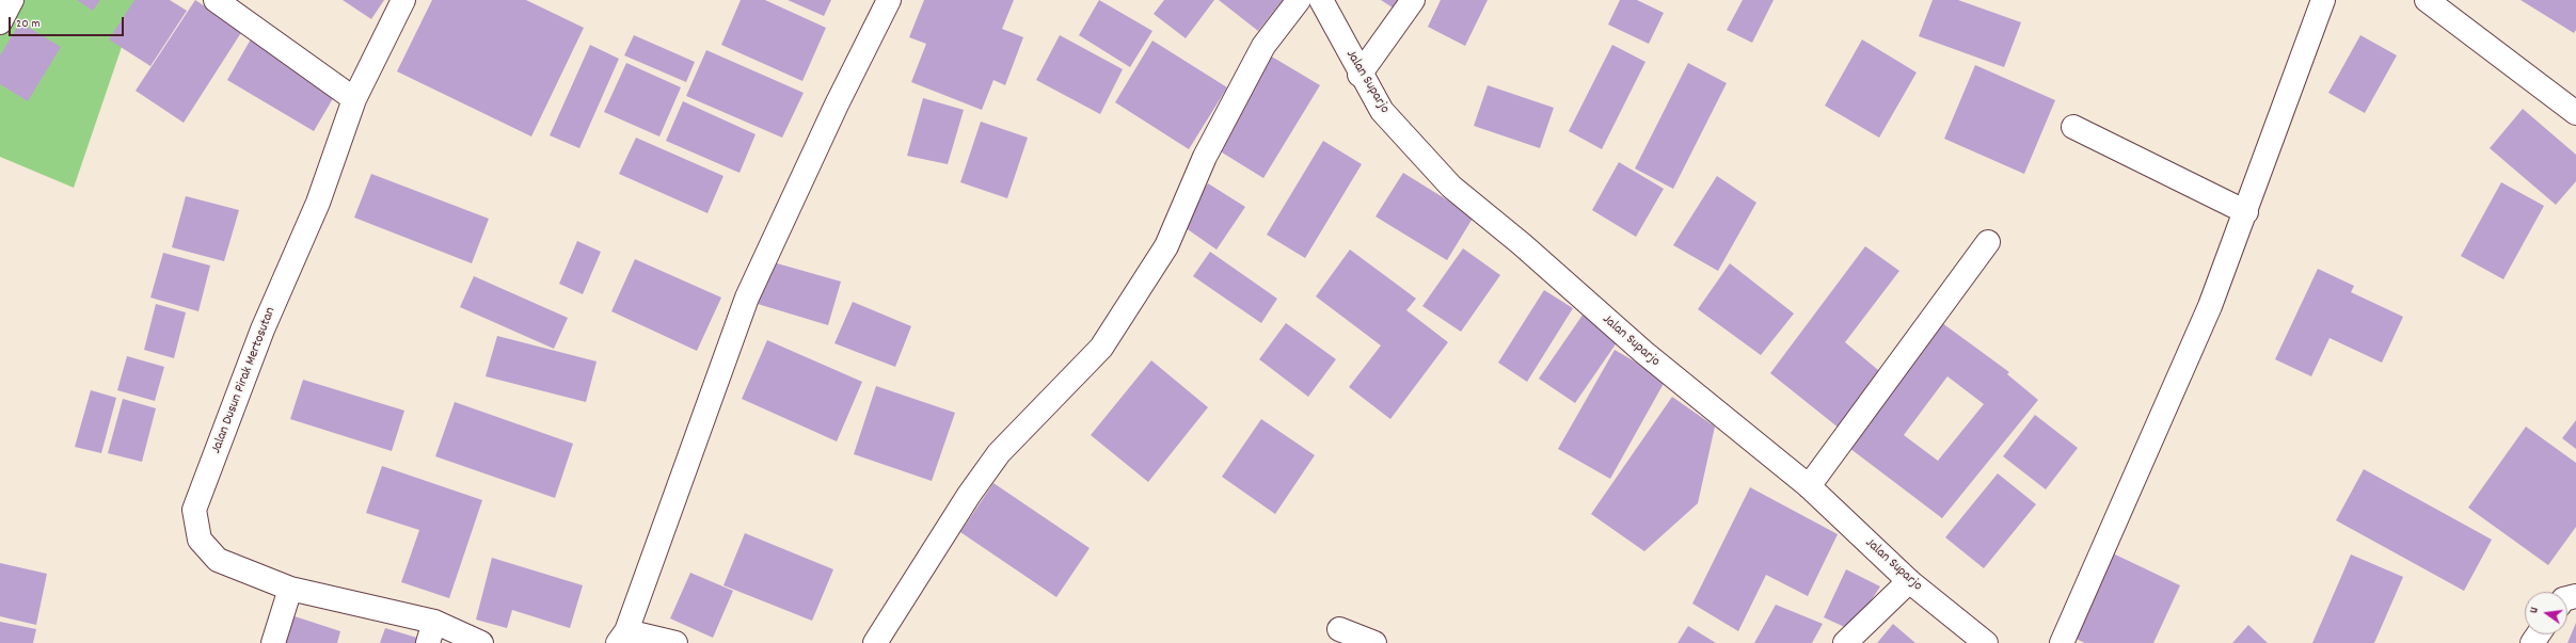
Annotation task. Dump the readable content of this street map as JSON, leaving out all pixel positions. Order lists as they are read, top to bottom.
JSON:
{
  "streets": {
    "street": ["Jalan Suparjo", "Jalan Dusun Pirak Mertosutan"]
  },
  "scale_bar": "20 m",
  "north": "left"
}
